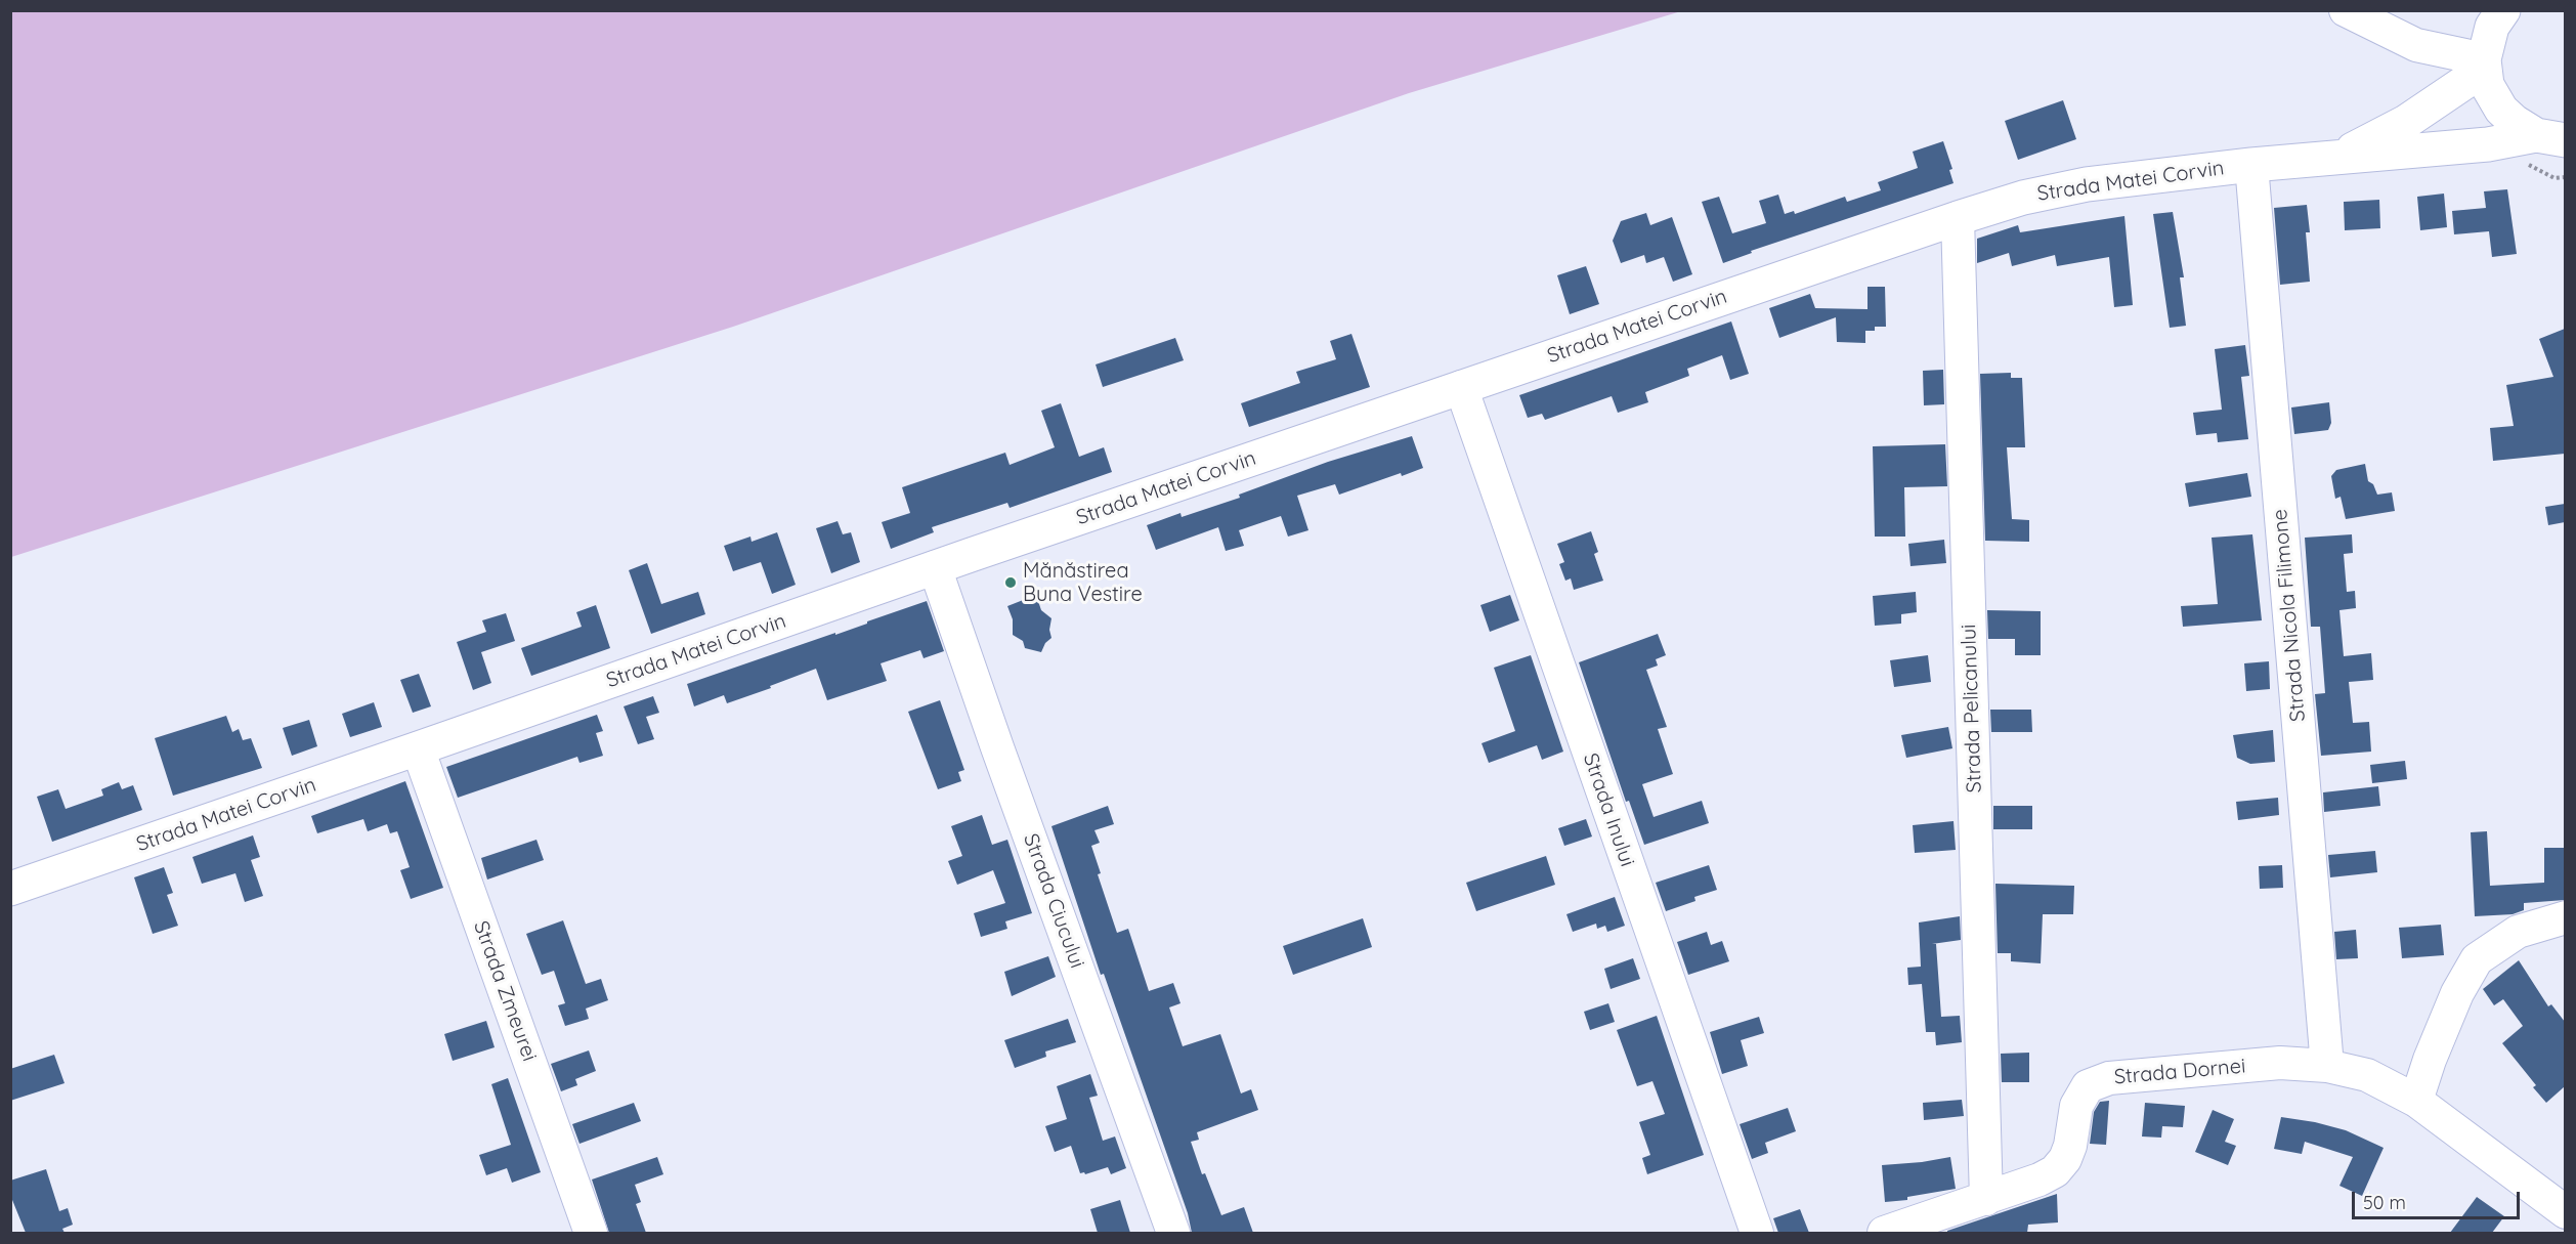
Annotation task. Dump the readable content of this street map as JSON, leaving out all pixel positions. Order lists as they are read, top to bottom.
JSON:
{
  "streets": {
    "main road": ["Strada Matei Corvin"],
    "street": [
      "Strada Nicola Filimone",
      "Strada Pelicanului",
      "Strada Inului",
      "Strada Ciucului",
      "Strada Zmeurei",
      "Strada Dornei"
    ]
  },
  "crossings": [
    ["Strada Matei Corvin", "Strada Nicola Filimone"],
    ["Strada Matei Corvin", "Strada Pelicanului"],
    ["Strada Matei Corvin", "Strada Inului"],
    ["Strada Matei Corvin", "Strada Ciucului"],
    ["Strada Matei Corvin", "Strada Zmeurei"],
    ["Strada Nicola Filimone", "Strada Dornei"],
    ["Strada Pelicanului", "Strada Dornei"]
  ],
  "places": ["Mănăstirea Buna Vestire"],
  "scale_bar": "50 m"
}
